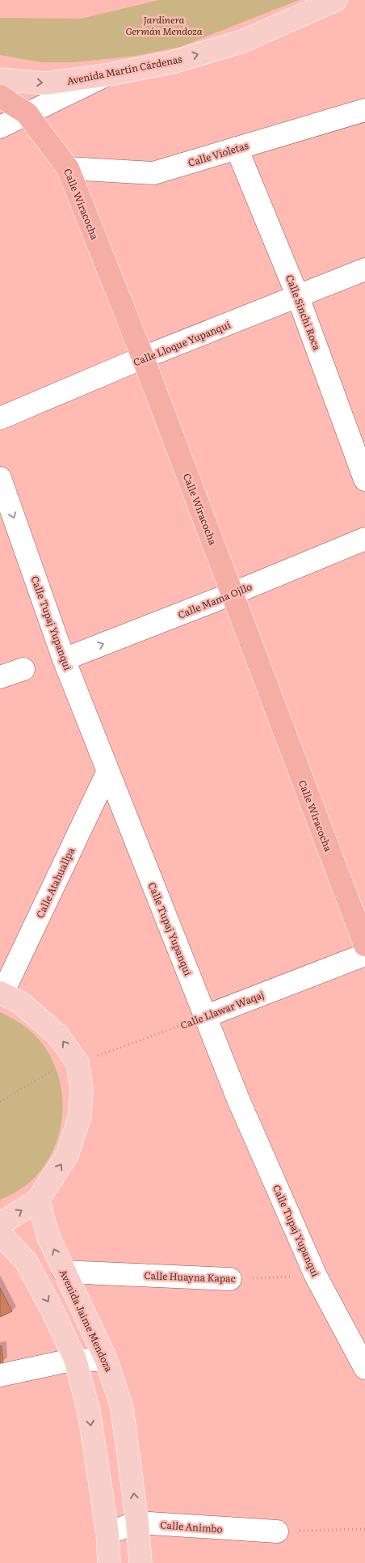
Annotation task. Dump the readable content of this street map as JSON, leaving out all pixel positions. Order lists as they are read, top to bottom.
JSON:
{
  "streets": {
    "highway": ["Calle Wiracocha"],
    "main road": ["Avenida Martín Cárdenas", "Avenida Jaime Mendoza"],
    "street": [
      "Calle Violetas",
      "Calle Sinchi Roca",
      "Calle Lloque Yupanqui",
      "Calle Mama Ojllo",
      "Calle Tupaj Yupanqui",
      "Calle Atahuallpa",
      "Calle Llawar Waqaj",
      "Calle Huayna Kapac",
      "Calle Animbo"
    ]
  },
  "crossings": [
    ["Calle Violetas", "Calle Wiracocha"],
    ["Calle Violetas", "Calle Sinchi Roca"],
    ["Calle Wiracocha", "Calle Lloque Yupanqui"],
    ["Calle Wiracocha", "Calle Mama Ojllo"],
    ["Calle Sinchi Roca", "Calle Lloque Yupanqui"],
    ["Calle Mama Ojllo", "Calle Tupaj Yupanqui"],
    ["Calle Tupaj Yupanqui", "Calle Atahuallpa"],
    ["Calle Tupaj Yupanqui", "Calle Llawar Waqaj"],
    ["Calle Tupaj Yupanqui", "Calle Huayna Kapac"],
    ["Calle Huayna Kapac", "Avenida Jaime Mendoza"],
    ["Avenida Jaime Mendoza", "Calle Animbo"]
  ],
  "one_way": ["Avenida Martín Cárdenas", "Calle Mama Ojllo"],
  "parks": ["Jardinera Germán Mendoza"]
}
